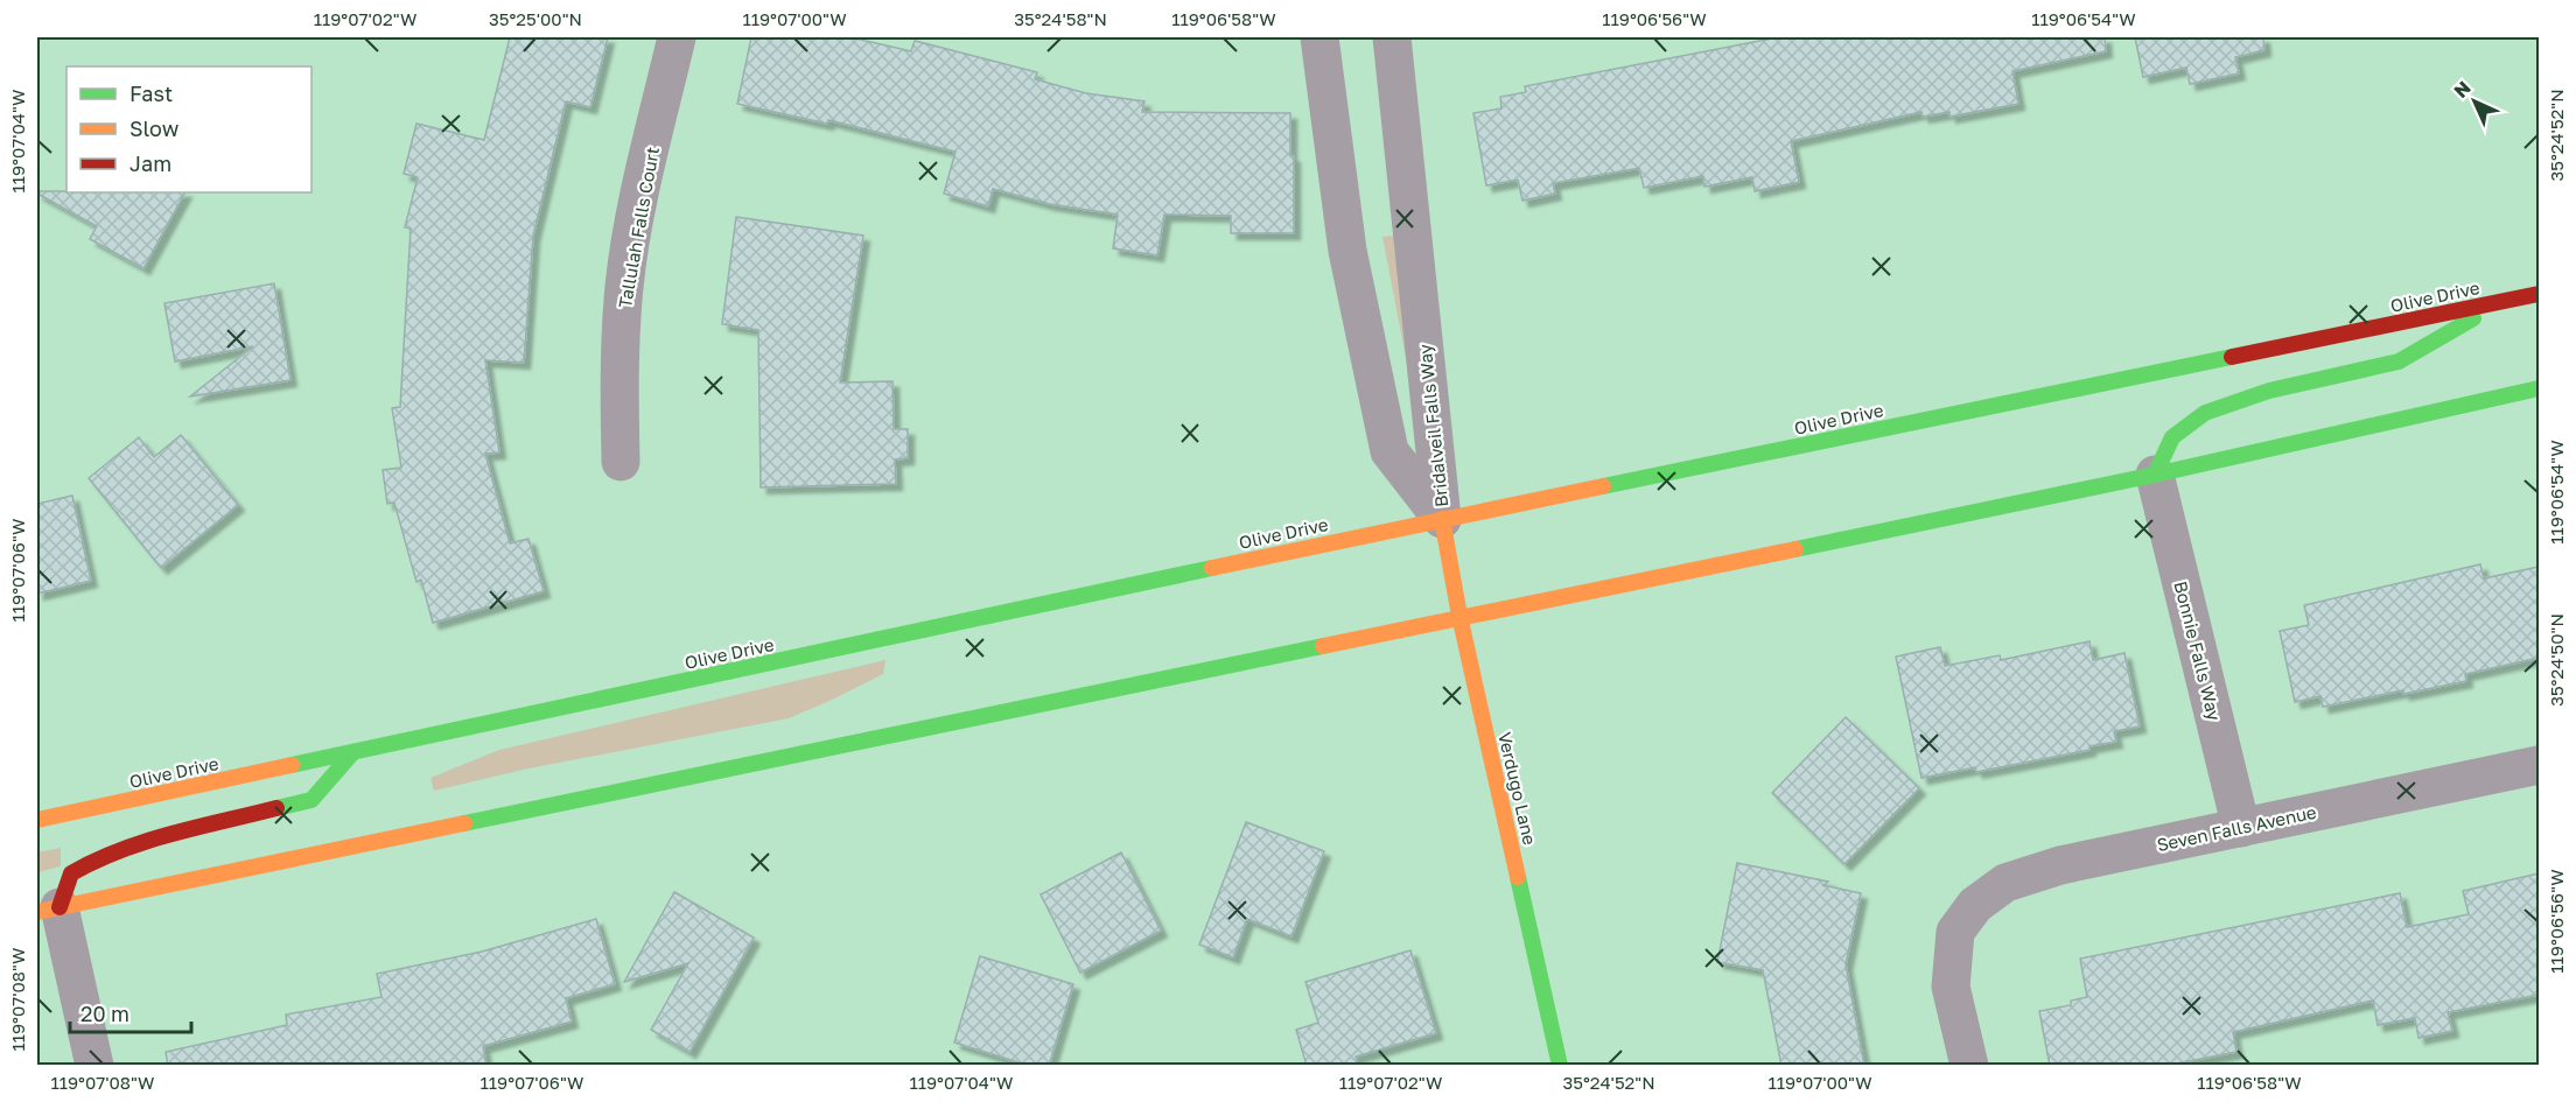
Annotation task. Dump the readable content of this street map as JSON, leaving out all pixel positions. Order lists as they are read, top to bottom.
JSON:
{
  "streets": {
    "main road": ["Olive Drive", "Verdugo Lane"],
    "street": [
      "Tallulah Falls Court",
      "Bridalveil Falls Way",
      "Bonnie Falls Way",
      "Seven Falls Avenue"
    ]
  },
  "crossings": [
    ["Olive Drive", "Bridalveil Falls Way"],
    ["Olive Drive", "Verdugo Lane"],
    ["Bridalveil Falls Way", "Verdugo Lane"],
    ["Bonnie Falls Way", "Seven Falls Avenue"]
  ],
  "legend": ["Fast", "Slow", "Jam"],
  "scale_bar": "20 m",
  "north": "top left",
  "coordinates": [
    "119°07'02\"W",
    "35°25'00\"N",
    "119°07'00\"W",
    "35°24'58\"N",
    "119°06'58\"W",
    "119°06'56\"W",
    "119°06'54\"W",
    "35°24'52\"N",
    "119°07'04\"W",
    "119°07'06\"W",
    "35°24'50\"N",
    "119°07'08\"W"
  ]
}
